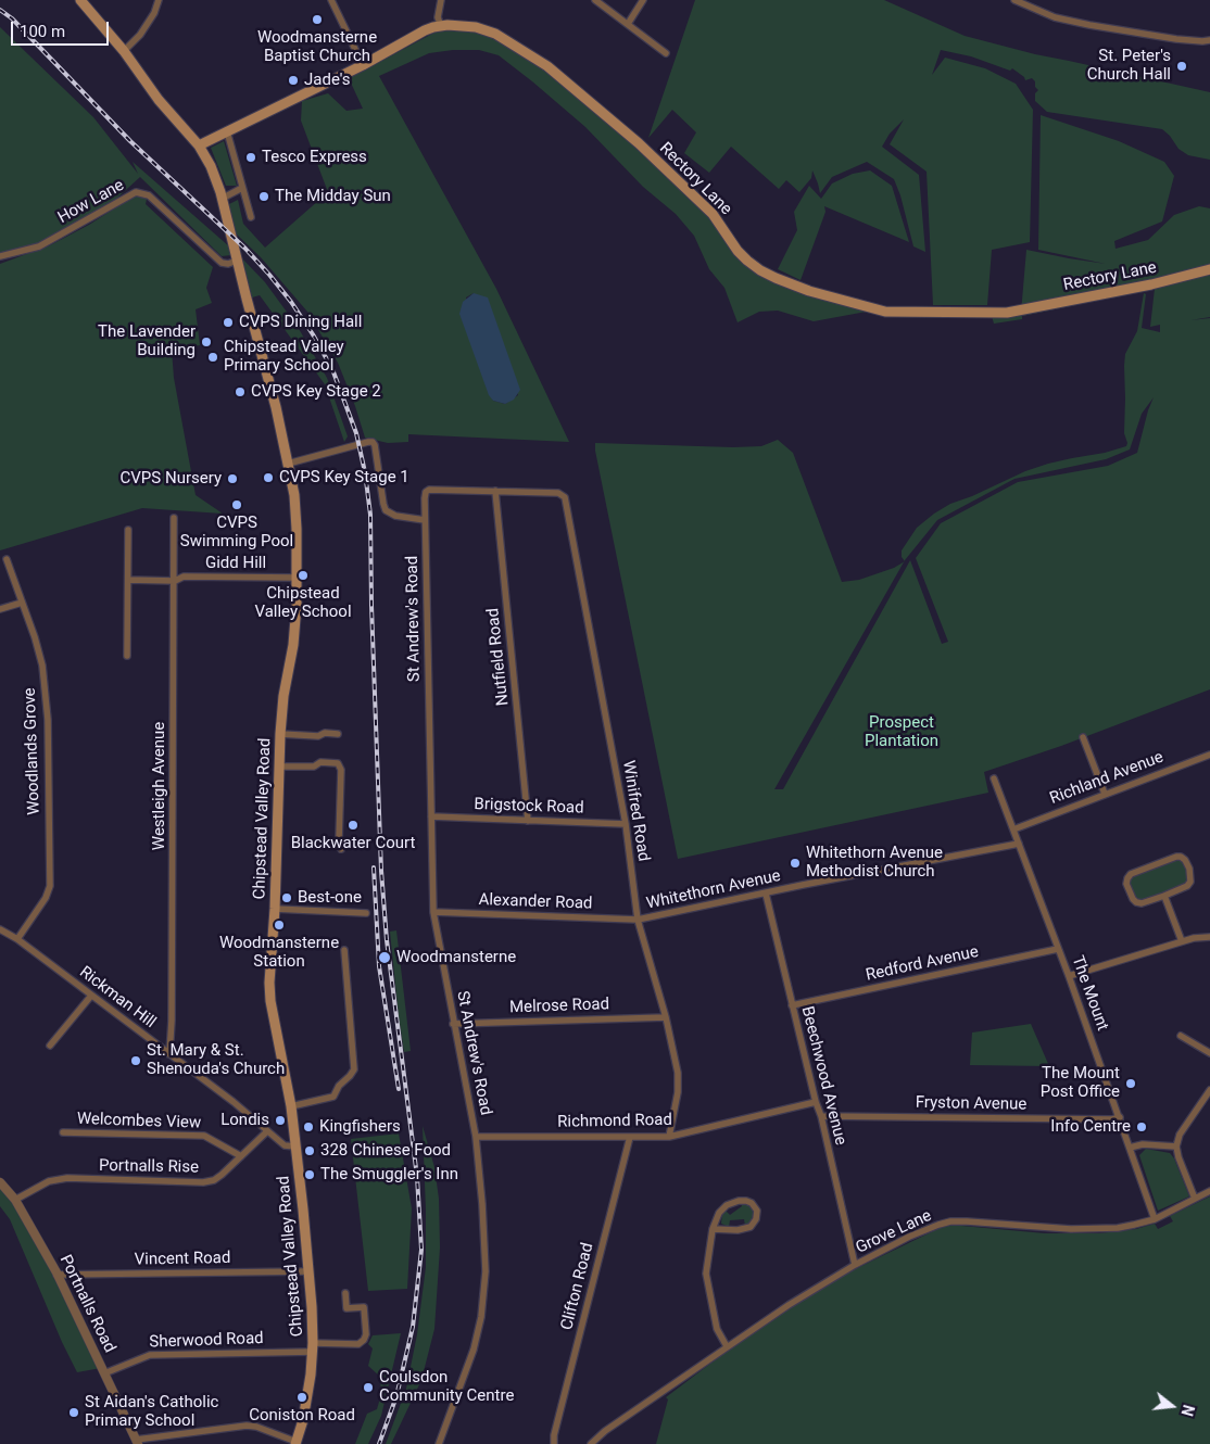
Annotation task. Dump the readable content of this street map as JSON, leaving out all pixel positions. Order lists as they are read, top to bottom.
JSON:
{
  "streets": {
    "main road": ["Rectory Lane", "Chipstead Valley Road"],
    "street": [
      "How Lane",
      "Gidd Hill",
      "St Andrew's Road",
      "Nutfield Road",
      "Woodlands Grove",
      "Richland Avenue",
      "Westleigh Avenue",
      "Brigstock Road",
      "Winifred Road",
      "Whitethorn Avenue",
      "Alexander Road",
      "Redford Avenue",
      "The Mount",
      "Rickman Hill",
      "Melrose Road",
      "Beechwood Avenue",
      "Fryston Avenue",
      "Welcombes View",
      "Richmond Road",
      "Portnalls Rise",
      "Grove Lane",
      "Vincent Road",
      "Clifton Road",
      "Portnalls Road",
      "Sherwood Road"
    ]
  },
  "crossings": [
    ["Rectory Lane", "Chipstead Valley Road"],
    ["How Lane", "Chipstead Valley Road"],
    ["Gidd Hill", "Westleigh Avenue"],
    ["Gidd Hill", "Chipstead Valley Road"],
    ["St Andrew's Road", "Nutfield Road"],
    ["St Andrew's Road", "Brigstock Road"],
    ["St Andrew's Road", "Winifred Road"],
    ["St Andrew's Road", "Alexander Road"],
    ["St Andrew's Road", "Melrose Road"],
    ["St Andrew's Road", "Richmond Road"],
    ["Nutfield Road", "Brigstock Road"],
    ["Nutfield Road", "Winifred Road"],
    ["Woodlands Grove", "Rickman Hill"],
    ["Richland Avenue", "The Mount"],
    ["Westleigh Avenue", "Rickman Hill"],
    ["Brigstock Road", "Winifred Road"],
    ["Winifred Road", "Whitethorn Avenue"],
    ["Winifred Road", "Alexander Road"],
    ["Winifred Road", "Melrose Road"],
    ["Winifred Road", "Richmond Road"],
    ["Chipstead Valley Road", "Rickman Hill"],
    ["Chipstead Valley Road", "Vincent Road"],
    ["Chipstead Valley Road", "Sherwood Road"],
    ["Whitethorn Avenue", "Alexander Road"],
    ["Whitethorn Avenue", "The Mount"],
    ["Whitethorn Avenue", "Beechwood Avenue"],
    ["Redford Avenue", "The Mount"],
    ["Redford Avenue", "Beechwood Avenue"],
    ["The Mount", "Fryston Avenue"],
    ["The Mount", "Grove Lane"],
    ["Rickman Hill", "Portnalls Rise"],
    ["Beechwood Avenue", "Fryston Avenue"],
    ["Beechwood Avenue", "Richmond Road"],
    ["Beechwood Avenue", "Grove Lane"],
    ["Welcombes View", "Portnalls Rise"],
    ["Richmond Road", "Clifton Road"],
    ["Portnalls Rise", "Portnalls Road"],
    ["Vincent Road", "Portnalls Road"],
    ["Portnalls Road", "Sherwood Road"]
  ],
  "parks": ["Prospect Plantation"],
  "places": [
    "Woodmansterne Baptist Church",
    "St. Peter's Church Hall",
    "Jade's",
    "Tesco Express",
    "The Midday Sun",
    "CVPS Dining Hall",
    "The Lavender Building",
    "Chipstead Valley Primary School",
    "CVPS Key Stage 2",
    "CVPS Key Stage 1",
    "CVPS Nursery",
    "CVPS Swimming Pool",
    "Chipstead Valley School",
    "Blackwater Court",
    "Whitethorn Avenue Methodist Church",
    "Best-one",
    "Woodmansterne Station",
    "Woodmansterne",
    "St. Mary & St. Shenouda's Church",
    "The Mount Post Office",
    "Londis",
    "Kingfishers",
    "Info Centre",
    "328 Chinese Food",
    "The Smuggler's Inn",
    "Coulsdon Community Centre",
    "Coniston Road",
    "St Aidan's Catholic Primary School"
  ],
  "scale_bar": "100 m",
  "north": "right"
}
